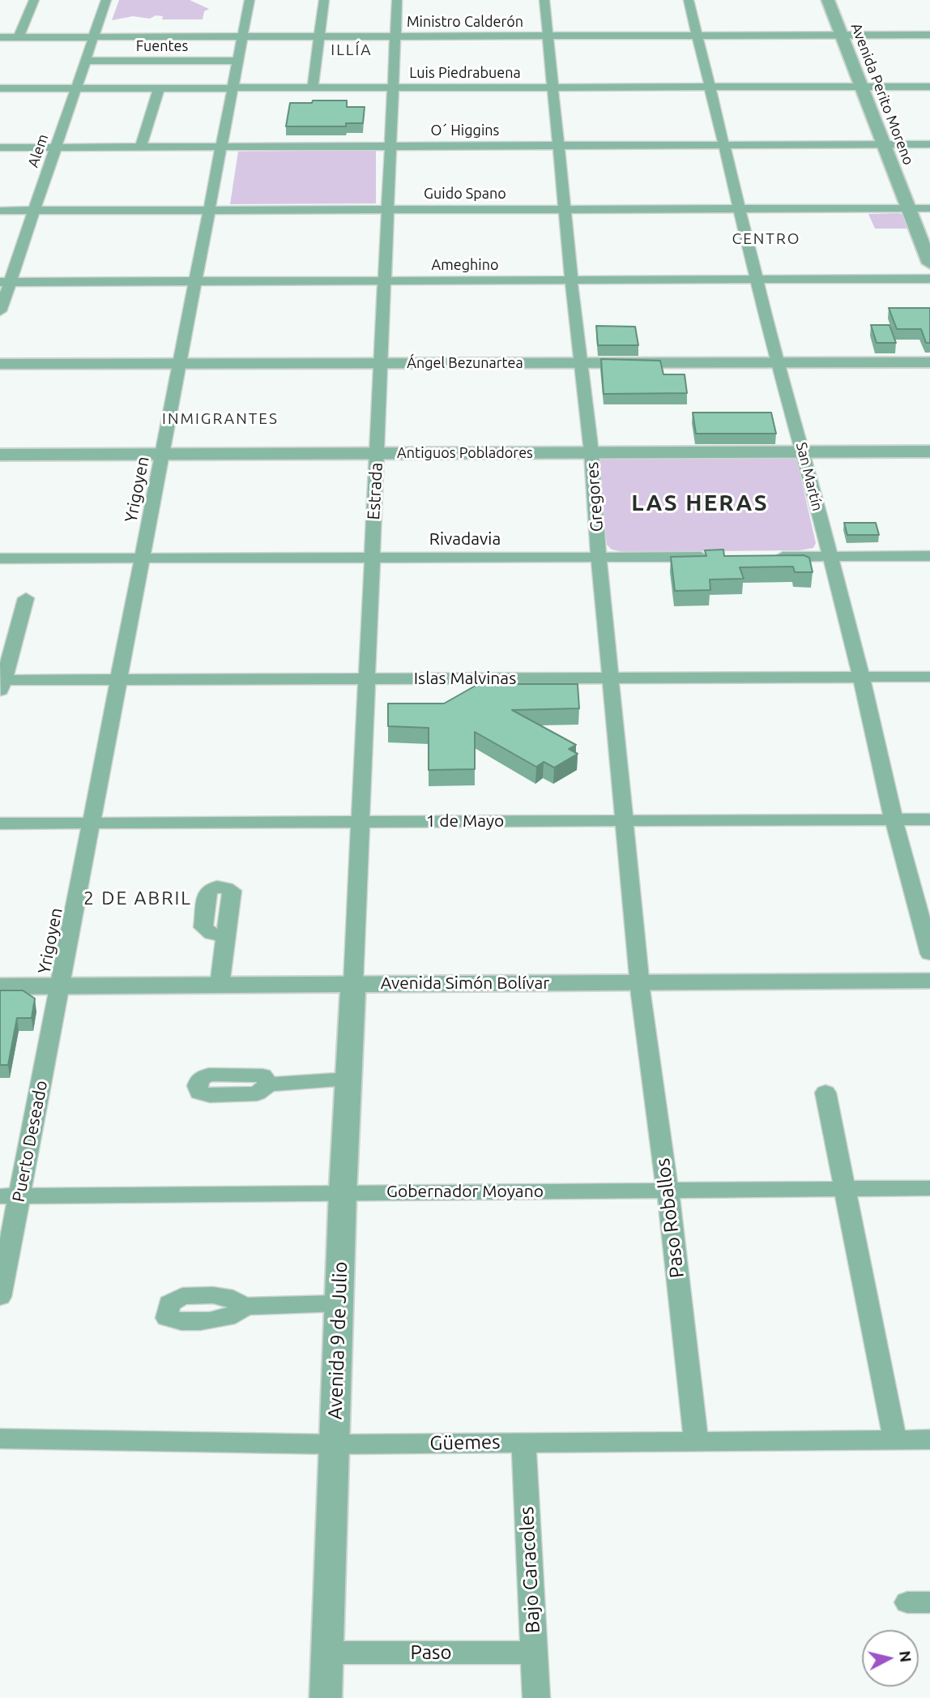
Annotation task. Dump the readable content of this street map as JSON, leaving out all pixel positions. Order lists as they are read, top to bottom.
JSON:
{
  "streets": {
    "street": [
      "Ministro Calderón",
      "Fuentes",
      "Luis Piedrabuena",
      "Avenida Perito Moreno",
      "O´ Higgins",
      "Alem",
      "Guido Spano",
      "Ameghino",
      "Ángel Bezunartea",
      "Antiguos Pobladores",
      "San Martín",
      "Yrigoyen",
      "Estrada",
      "Gregores",
      "Rivadavia",
      "Islas Malvinas",
      "1 de Mayo",
      "Avenida Simón Bolívar",
      "Puerto Deseado",
      "Gobernador Moyano",
      "Paso Roballos",
      "Avenida 9 de Julio",
      "Güemes",
      "Bajo Caracoles",
      "Paso"
    ]
  },
  "crossings": [
    ["Ministro Calderón", "Avenida Perito Moreno"],
    ["Ministro Calderón", "Alem"],
    ["Ministro Calderón", "San Martín"],
    ["Ministro Calderón", "Yrigoyen"],
    ["Ministro Calderón", "Estrada"],
    ["Ministro Calderón", "Gregores"],
    ["Fuentes", "Alem"],
    ["Fuentes", "Yrigoyen"],
    ["Luis Piedrabuena", "Avenida Perito Moreno"],
    ["Luis Piedrabuena", "Alem"],
    ["Luis Piedrabuena", "San Martín"],
    ["Luis Piedrabuena", "Yrigoyen"],
    ["Luis Piedrabuena", "Estrada"],
    ["Luis Piedrabuena", "Gregores"],
    ["Avenida Perito Moreno", "O´ Higgins"],
    ["Avenida Perito Moreno", "Guido Spano"],
    ["O´ Higgins", "Alem"],
    ["O´ Higgins", "San Martín"],
    ["O´ Higgins", "Yrigoyen"],
    ["O´ Higgins", "Estrada"],
    ["O´ Higgins", "Gregores"],
    ["Alem", "Guido Spano"],
    ["Alem", "Ameghino"],
    ["Guido Spano", "San Martín"],
    ["Guido Spano", "Yrigoyen"],
    ["Guido Spano", "Estrada"],
    ["Guido Spano", "Gregores"],
    ["Ameghino", "San Martín"],
    ["Ameghino", "Yrigoyen"],
    ["Ameghino", "Estrada"],
    ["Ameghino", "Gregores"],
    ["Ángel Bezunartea", "San Martín"],
    ["Ángel Bezunartea", "Yrigoyen"],
    ["Ángel Bezunartea", "Estrada"],
    ["Ángel Bezunartea", "Gregores"],
    ["Antiguos Pobladores", "San Martín"],
    ["Antiguos Pobladores", "Yrigoyen"],
    ["Antiguos Pobladores", "Estrada"],
    ["Antiguos Pobladores", "Gregores"],
    ["San Martín", "Islas Malvinas"],
    ["San Martín", "1 de Mayo"],
    ["Yrigoyen", "Rivadavia"],
    ["Yrigoyen", "Islas Malvinas"],
    ["Yrigoyen", "1 de Mayo"],
    ["Yrigoyen", "Avenida Simón Bolívar"],
    ["Yrigoyen", "Puerto Deseado"],
    ["Estrada", "Rivadavia"],
    ["Estrada", "Islas Malvinas"],
    ["Estrada", "1 de Mayo"],
    ["Estrada", "Avenida Simón Bolívar"],
    ["Estrada", "Avenida 9 de Julio"],
    ["Gregores", "Rivadavia"],
    ["Gregores", "Islas Malvinas"],
    ["Gregores", "1 de Mayo"],
    ["Gregores", "Avenida Simón Bolívar"],
    ["Gregores", "Paso Roballos"],
    ["Avenida Simón Bolívar", "Puerto Deseado"],
    ["Avenida Simón Bolívar", "Paso Roballos"],
    ["Avenida Simón Bolívar", "Avenida 9 de Julio"],
    ["Puerto Deseado", "Gobernador Moyano"],
    ["Gobernador Moyano", "Paso Roballos"],
    ["Gobernador Moyano", "Avenida 9 de Julio"],
    ["Paso Roballos", "Güemes"],
    ["Avenida 9 de Julio", "Güemes"],
    ["Avenida 9 de Julio", "Paso"],
    ["Güemes", "Bajo Caracoles"],
    ["Bajo Caracoles", "Paso"]
  ],
  "districts": [
    "ILLÍA",
    "CENTRO",
    "INMIGRANTES",
    "LAS HERAS",
    "2 DE ABRIL"
  ],
  "north": "right"
}
